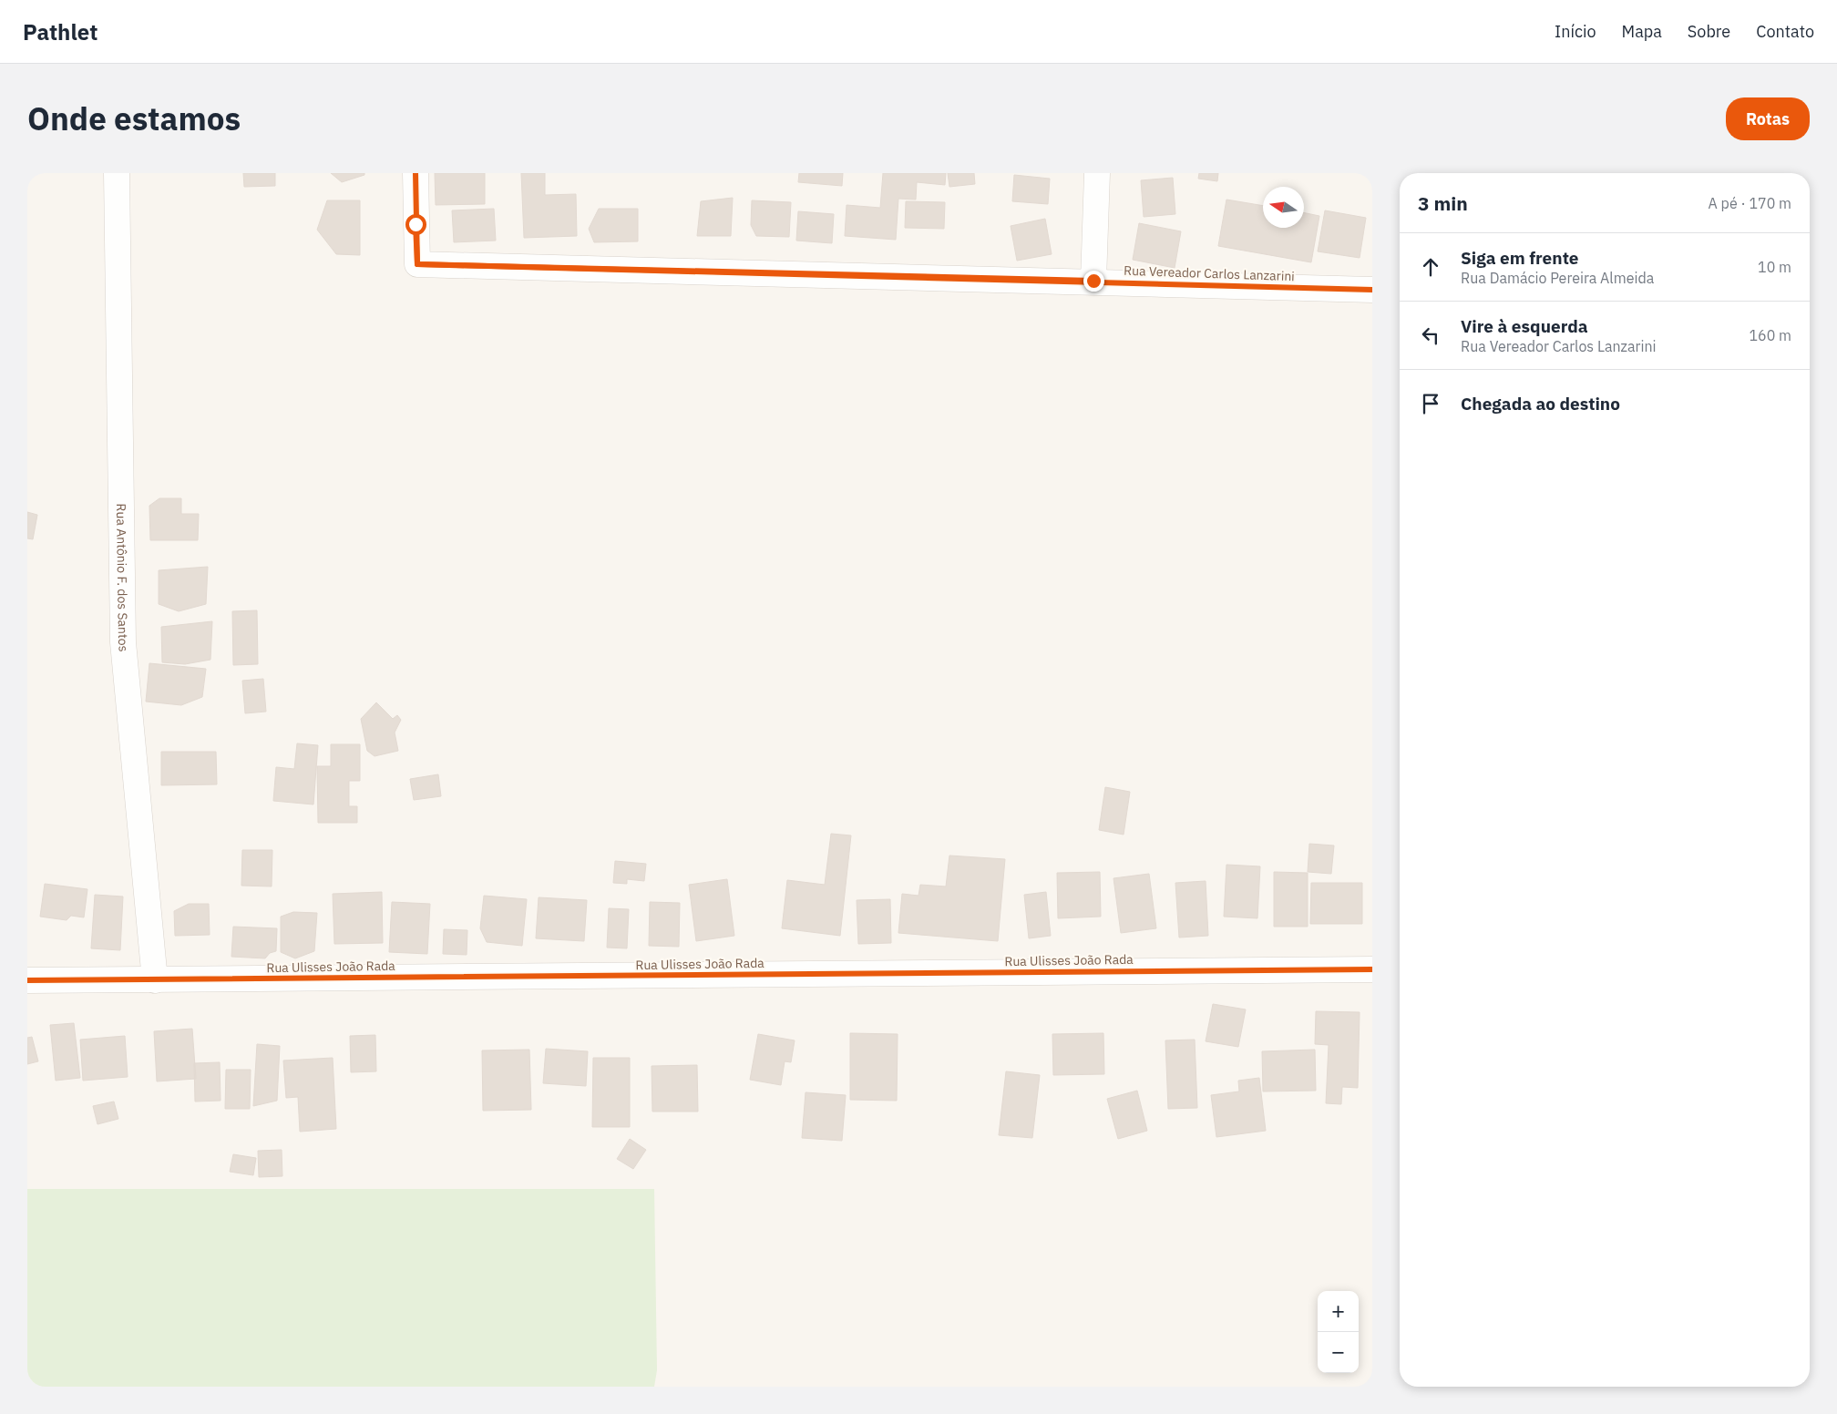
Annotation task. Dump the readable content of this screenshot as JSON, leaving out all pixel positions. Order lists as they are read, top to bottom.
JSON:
{
  "streets": {
    "street": ["Rua Vereador Carlos Lanzarini", "Rua Antônio F. dos Santos", "Rua Ulisses João Rada"]
  },
  "crossings": [
    ["Rua Antônio F. dos Santos", "Rua Ulisses João Rada"]
  ],
  "north": "left",
  "page": {
    "header": "Pathlet",
    "nav": [
      "Início",
      "Mapa",
      "Sobre",
      "Contato"
    ],
    "title": "Onde estamos",
    "buttons": "Rotas",
    "heading": ["3 min", "A pé · 170 m"],
    "list": [
      ["Siga em frente", "Rua Damácio Pereira Almeida", "10 m"],
      ["Vire à esquerda", "Rua Vereador Carlos Lanzarini", "160 m"],
      "Chegada ao destino"
    ],
    "map_buttons": ["+", "−"]
  }
}
